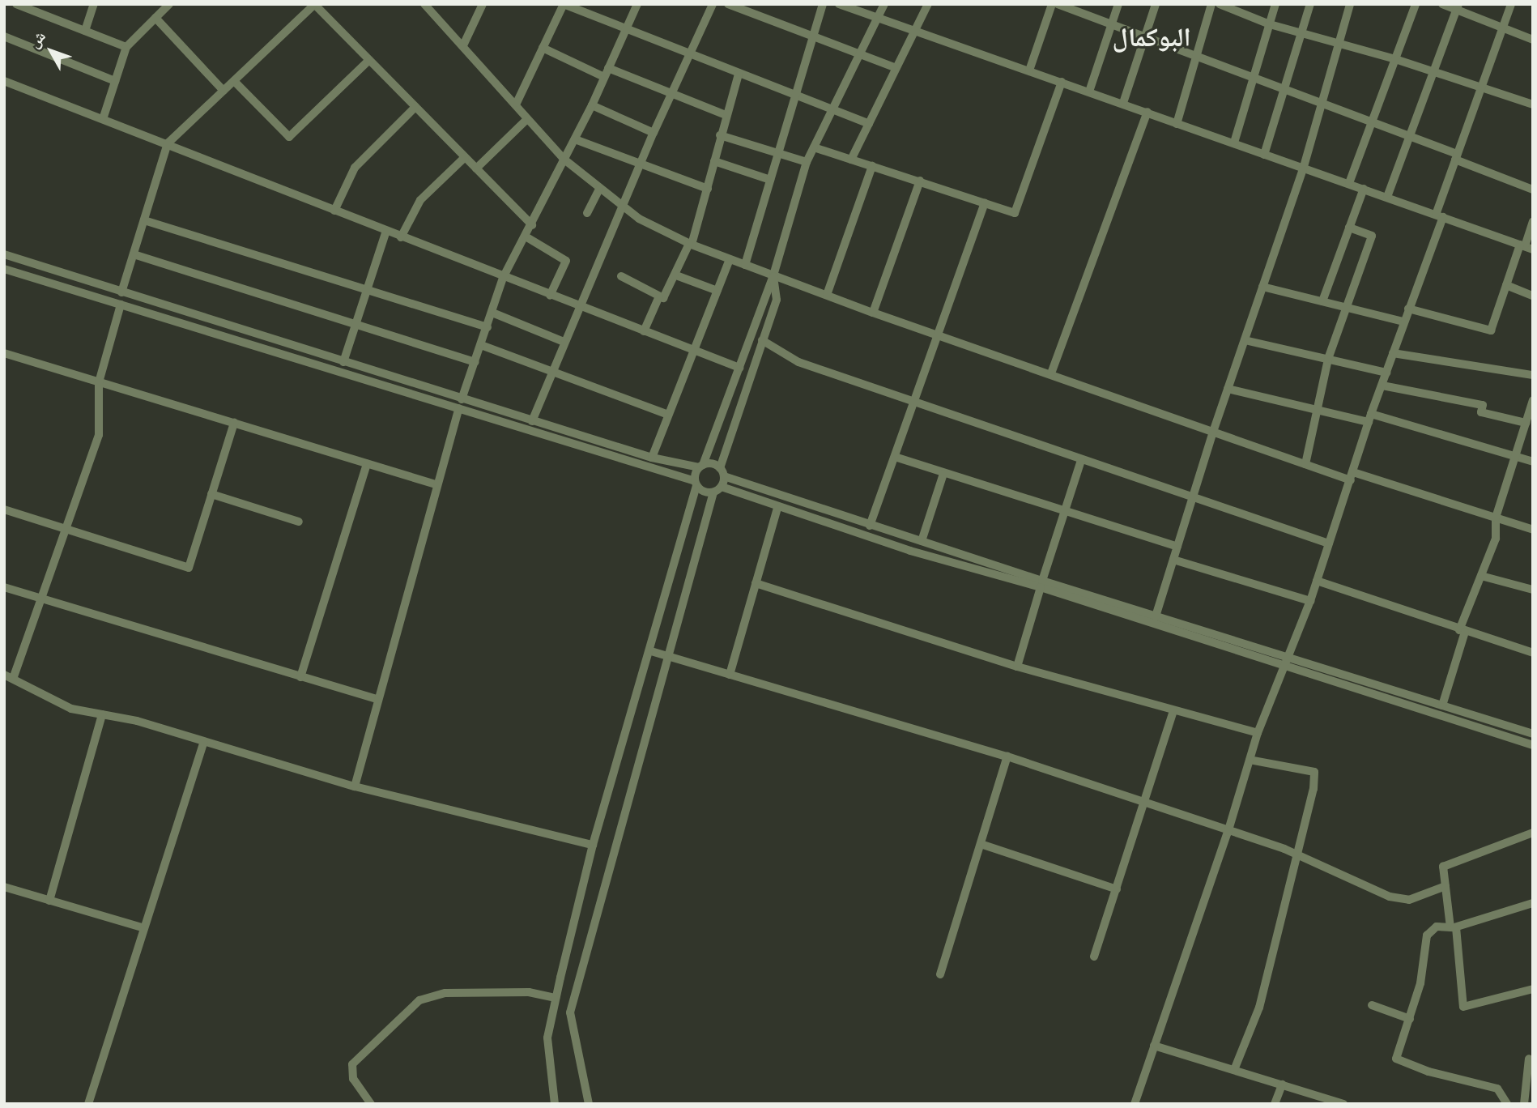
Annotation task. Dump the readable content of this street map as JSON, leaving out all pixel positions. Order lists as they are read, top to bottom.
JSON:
{
  "districts": ["البوكمال"],
  "north": "top left"
}
